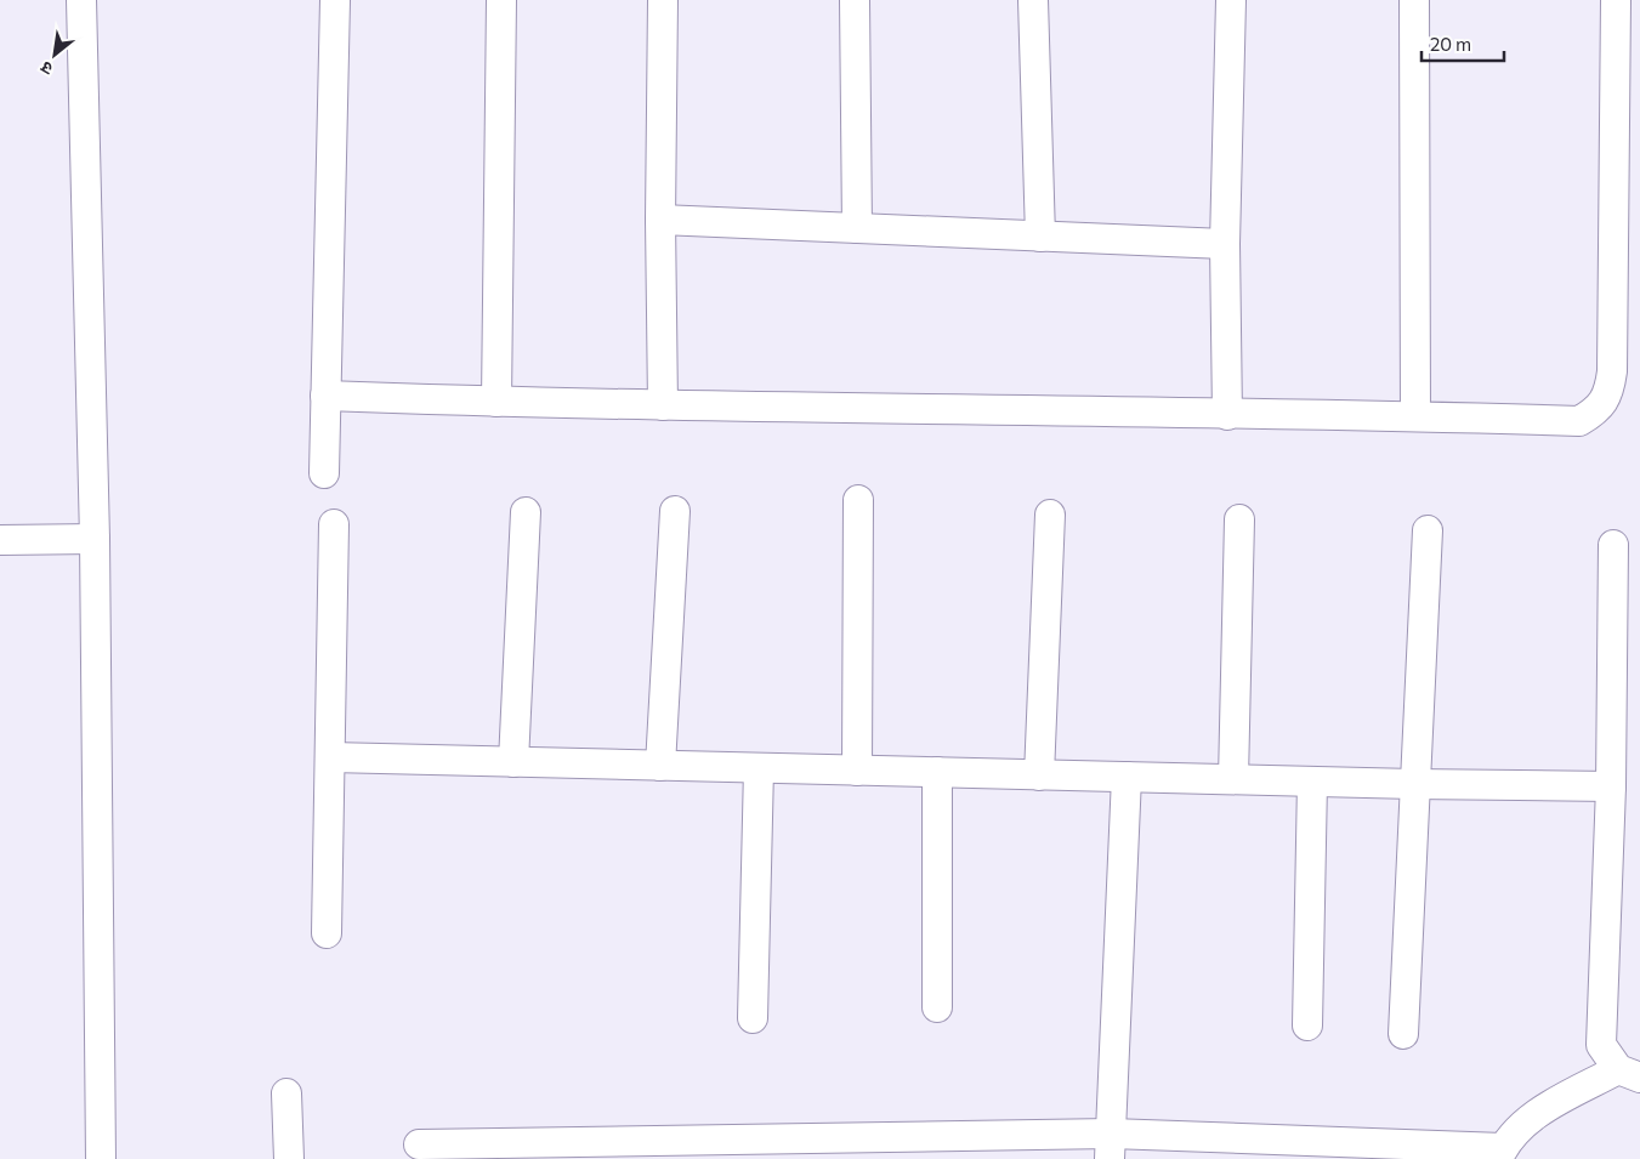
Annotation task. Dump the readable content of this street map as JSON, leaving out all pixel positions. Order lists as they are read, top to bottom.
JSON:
{
  "scale_bar": "20 m",
  "north": "bottom left"
}
